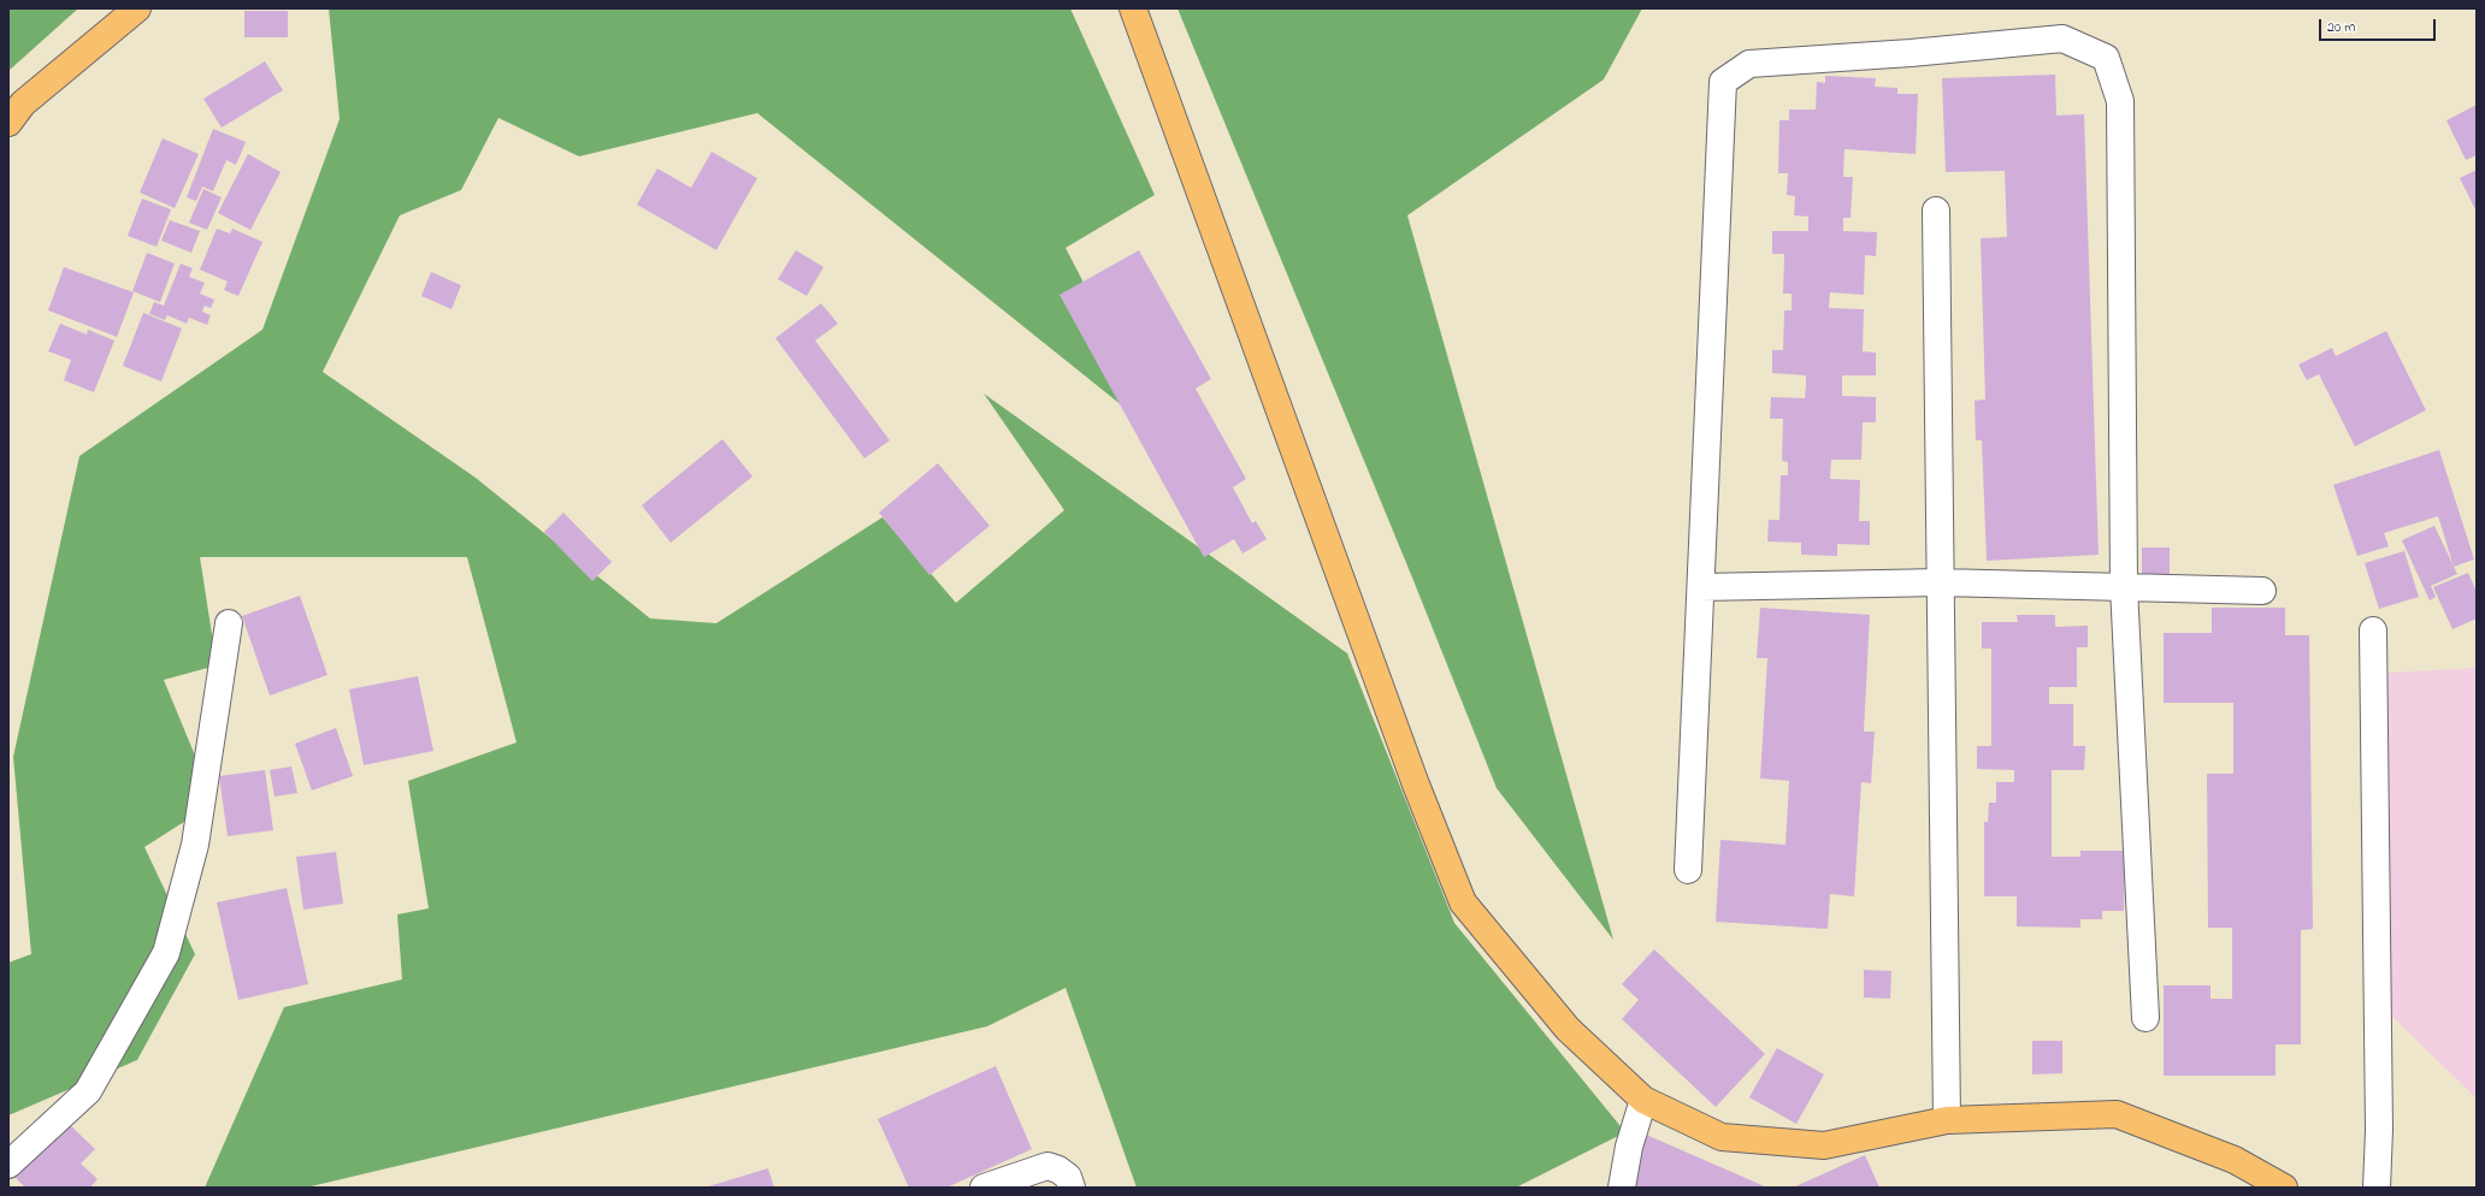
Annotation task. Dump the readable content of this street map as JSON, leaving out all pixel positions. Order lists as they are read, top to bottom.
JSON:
{
  "scale_bar": "20 m"
}
